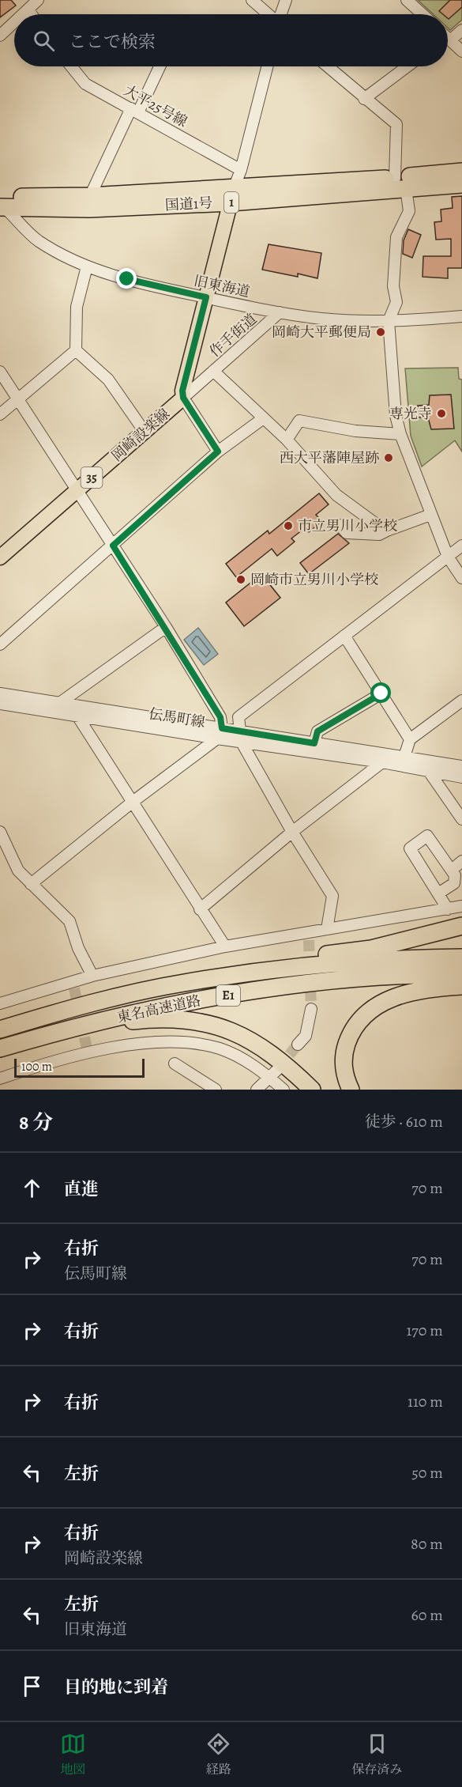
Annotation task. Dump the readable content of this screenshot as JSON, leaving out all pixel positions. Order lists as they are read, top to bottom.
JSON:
{
  "streets": {
    "highway": [
      "1",
      "国道1号",
      "E1",
      "東名高速道路"
    ],
    "main road": ["岡崎設楽線", "35"],
    "street": [
      "大平25号線",
      "旧東海道",
      "作手街道",
      "伝馬町線"
    ]
  },
  "crossings": [
    ["国道1号", "旧東海道"],
    ["国道1号", "岡崎設楽線"],
    ["旧東海道", "作手街道"],
    ["旧東海道", "岡崎設楽線"],
    ["作手街道", "岡崎設楽線"]
  ],
  "places": [
    "岡崎大平郵便局",
    "専光寺",
    "西大平藩陣屋跡",
    "市立男川小学校",
    "岡崎市立男川小学校"
  ],
  "scale_bar": "100 m",
  "page": {
    "search": "ここで検索",
    "scale": "100 m",
    "heading": ["8 分", "徒歩 · 610 m"],
    "list": [
      ["直進", "70 m"],
      ["右折", "伝馬町線", "70 m"],
      ["右折", "170 m"],
      ["右折", "110 m"],
      ["左折", "50 m"],
      ["右折", "岡崎設楽線", "80 m"],
      ["左折", "旧東海道", "60 m"],
      "目的地に到着"
    ],
    "nav": ["地図", "経路", "保存済み"]
  }
}
